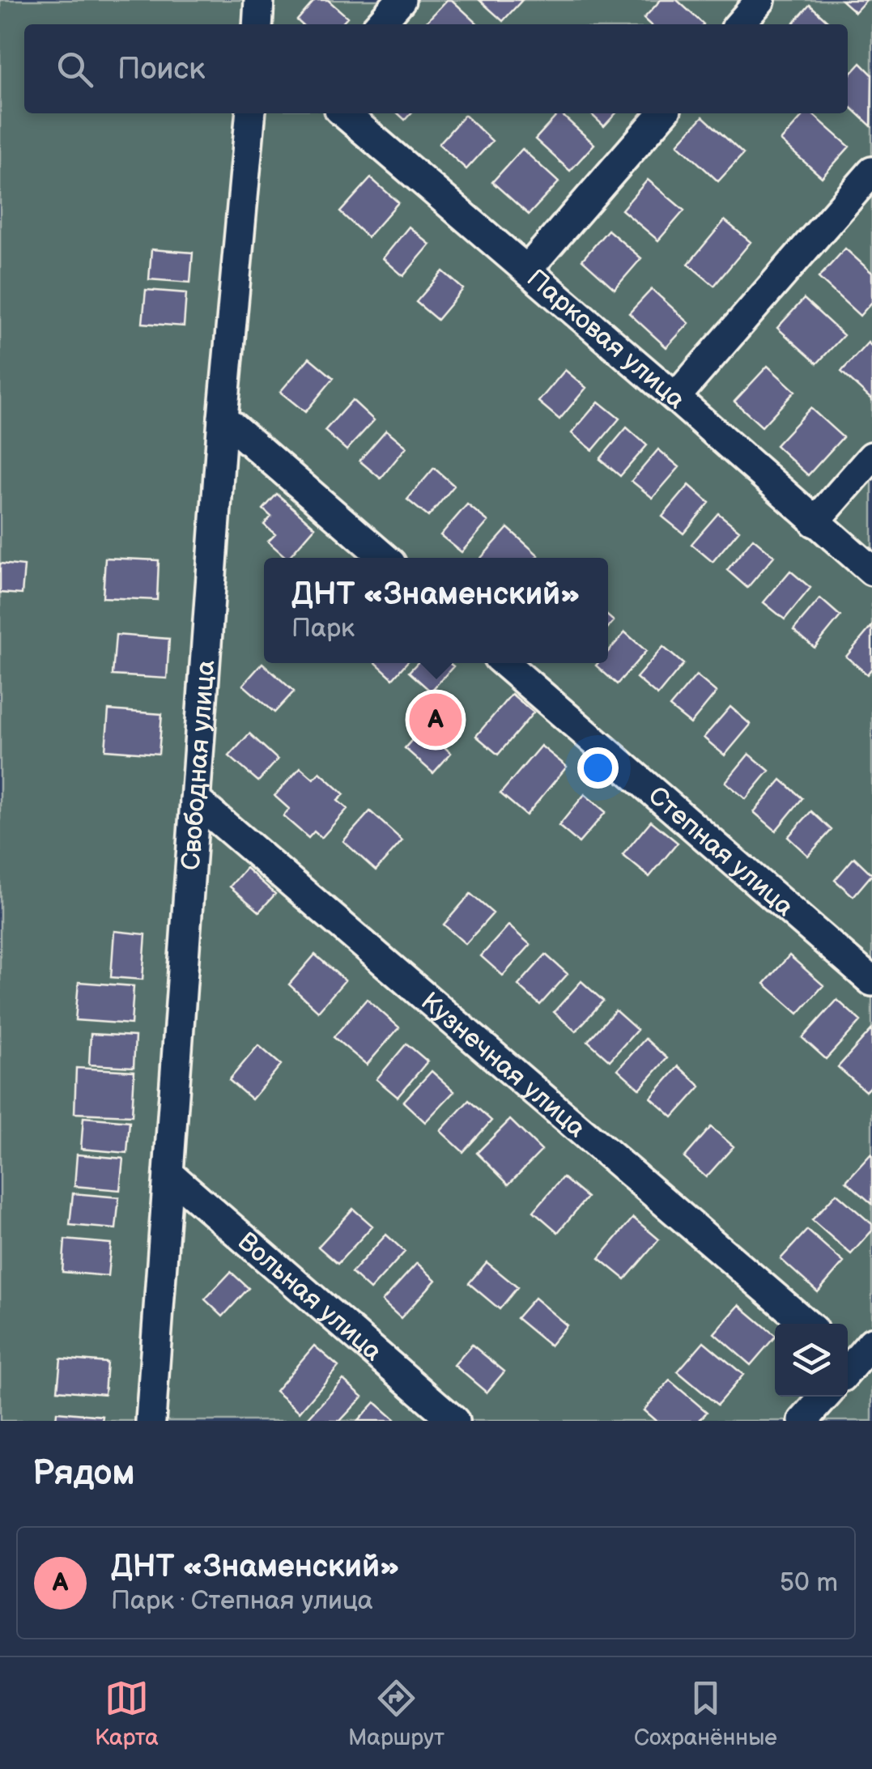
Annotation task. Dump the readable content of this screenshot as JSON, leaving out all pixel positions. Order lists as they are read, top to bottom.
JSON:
{
  "streets": {
    "street": [
      "Парковая улица",
      "Свободная улица",
      "Степная улица",
      "Кузнечная улица",
      "Вольная улица"
    ]
  },
  "crossings": [
    ["Свободная улица", "Кузнечная улица"],
    ["Свободная улица", "Вольная улица"]
  ],
  "page": {
    "search": "Поиск",
    "popup": ["ДНТ «Знаменский»", "Парк"],
    "pins": "A",
    "heading": "Рядом",
    "list": [
      {
        "mark": "A",
        "name": "ДНТ «Знаменский»",
        "note": "Парк · Степная улица",
        "value": "50 m"
      }
    ],
    "nav": ["Карта", "Маршрут", "Сохранённые"]
  }
}
